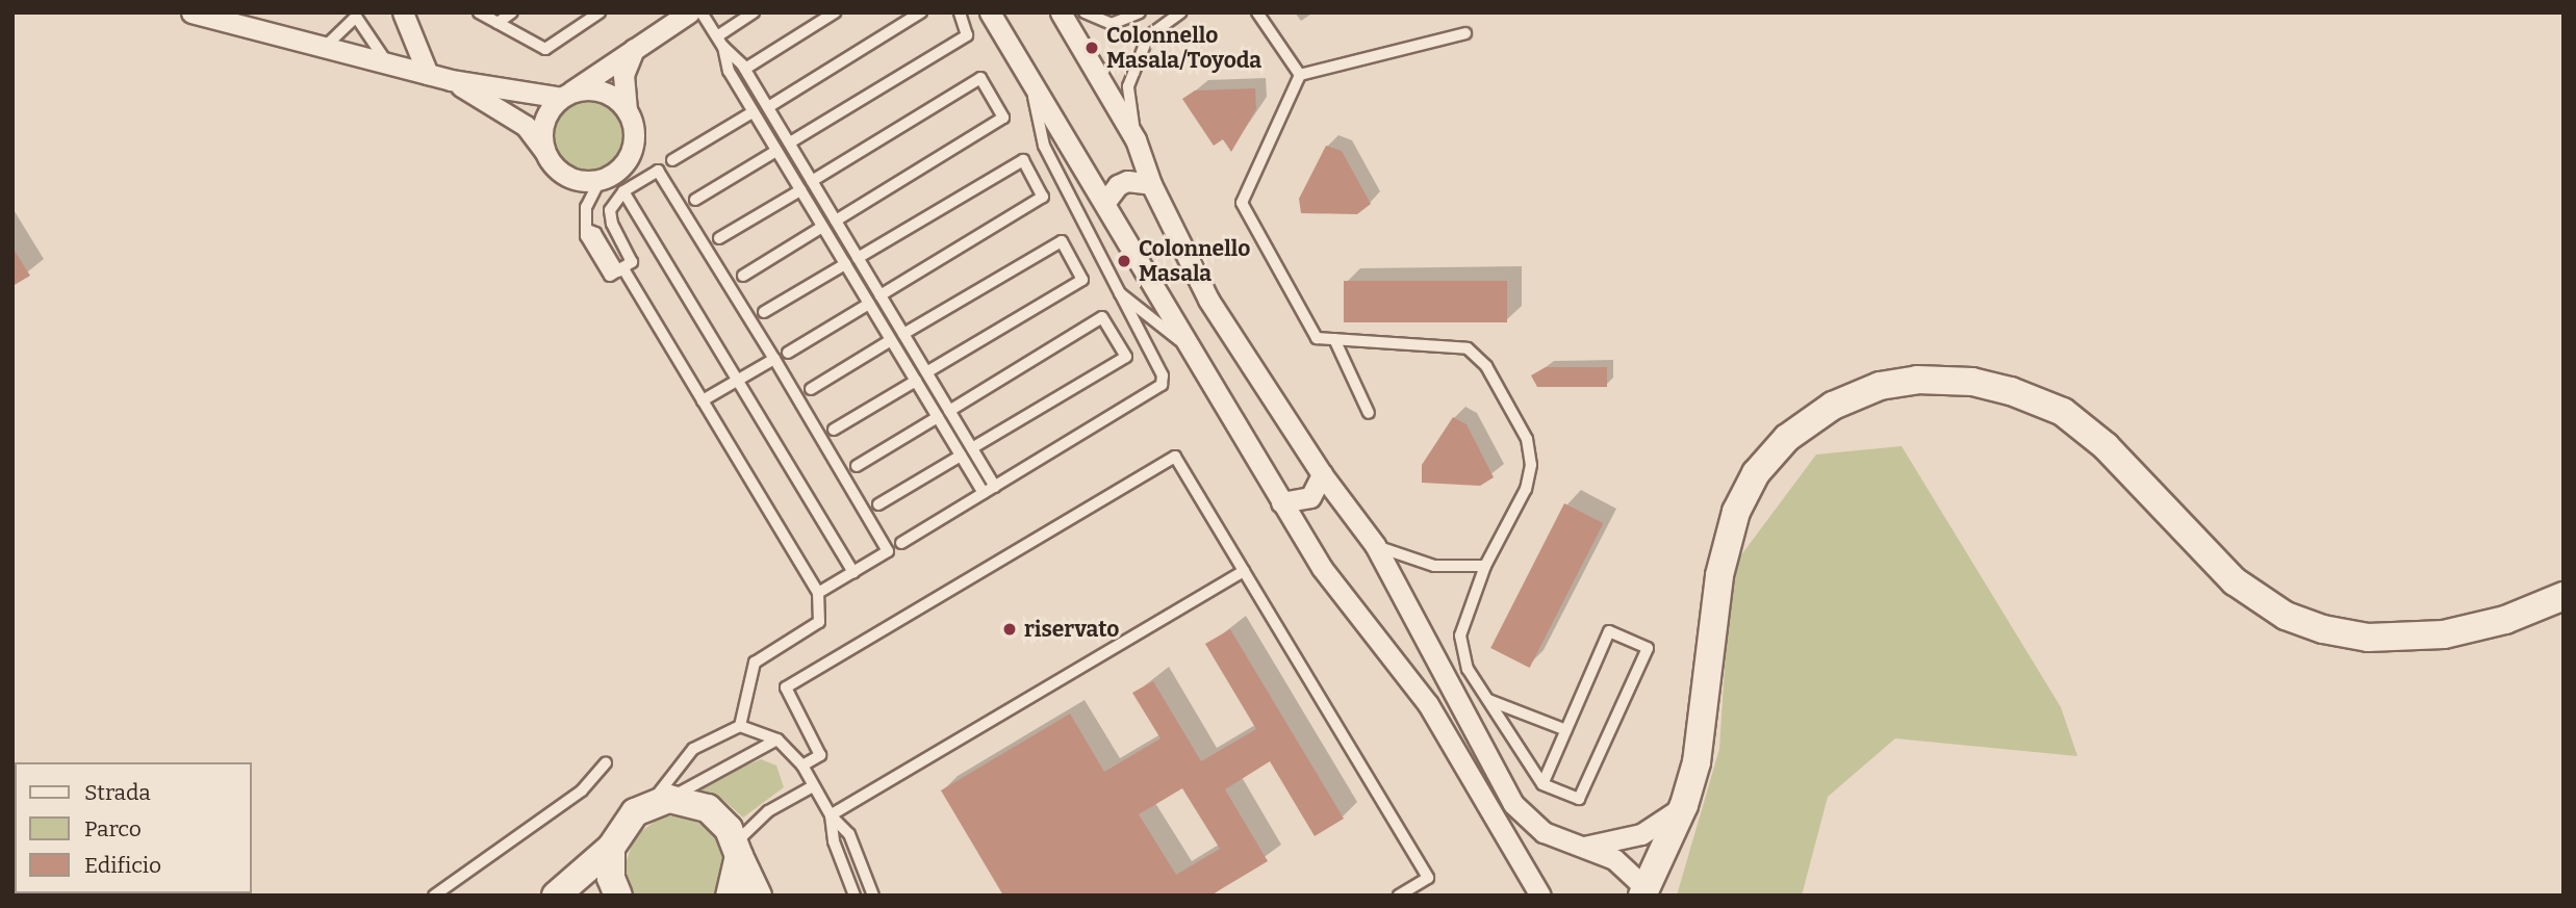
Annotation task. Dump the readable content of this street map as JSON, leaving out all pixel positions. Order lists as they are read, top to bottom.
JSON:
{
  "places": ["Colonnello Masala/Toyoda", "Colonnello Masala", "riservato"],
  "legend": ["Strada", "Parco", "Edificio"]
}
